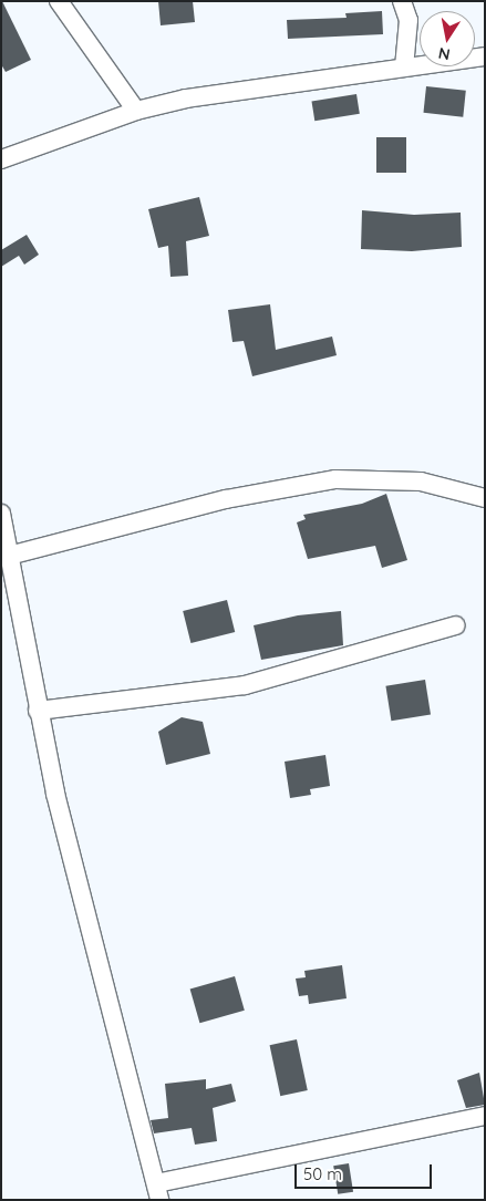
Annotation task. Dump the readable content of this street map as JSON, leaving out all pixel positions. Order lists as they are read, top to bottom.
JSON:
{
  "scale_bar": "50 m",
  "north": "bottom"
}
